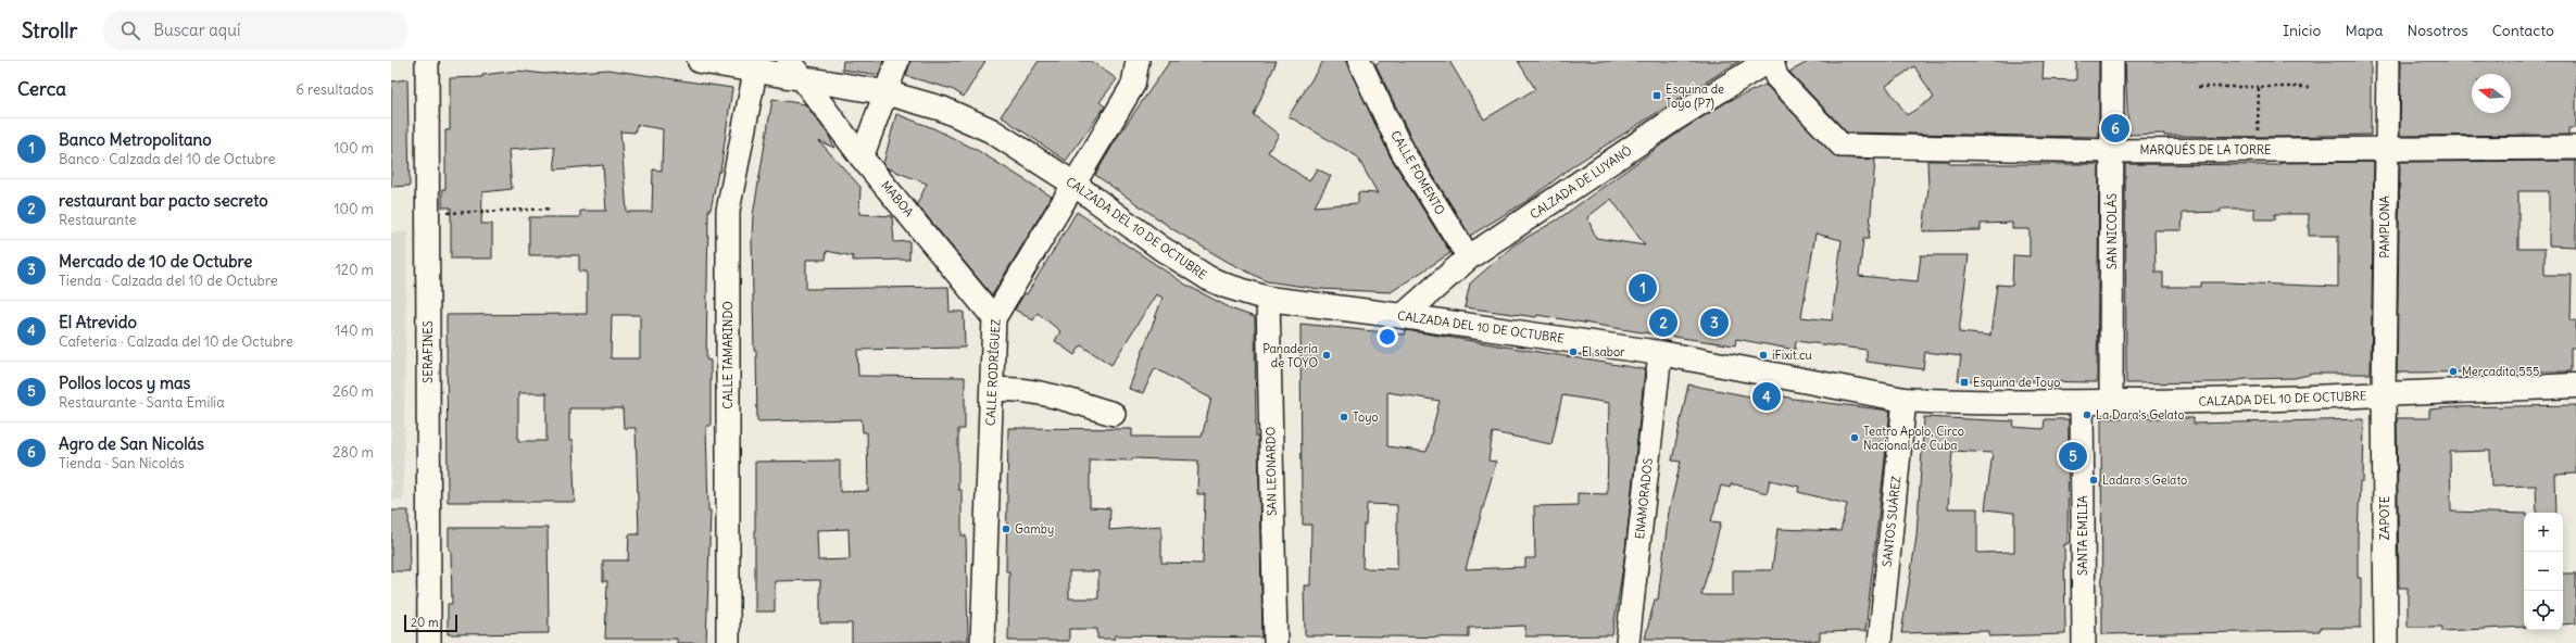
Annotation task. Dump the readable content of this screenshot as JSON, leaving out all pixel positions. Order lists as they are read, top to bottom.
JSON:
{
  "streets": {
    "main road": ["CALZADA DE LUYANÓ", "CALZADA DEL 10 DE OCTUBRE"],
    "street": [
      "MARQUÉS DE LA TORRE",
      "CALLE FOMENTO",
      "MABOA",
      "PAMPLONA",
      "SAN NICOLÁS",
      "SERAFINES",
      "CALLE TAMARINDO",
      "CALLE RODRÍGUEZ",
      "SAN LEONARDO",
      "ENAMORADOS",
      "ZAPOTE",
      "SANTOS SUÁREZ",
      "SANTA EMILIA"
    ]
  },
  "crossings": [
    ["MARQUÉS DE LA TORRE", "PAMPLONA"],
    ["MARQUÉS DE LA TORRE", "SAN NICOLÁS"],
    ["CALLE FOMENTO", "CALZADA DE LUYANÓ"],
    ["CALZADA DE LUYANÓ", "CALZADA DEL 10 DE OCTUBRE"],
    ["MABOA", "CALZADA DEL 10 DE OCTUBRE"],
    ["MABOA", "CALLE RODRÍGUEZ"],
    ["PAMPLONA", "CALZADA DEL 10 DE OCTUBRE"],
    ["PAMPLONA", "ZAPOTE"],
    ["CALZADA DEL 10 DE OCTUBRE", "SAN NICOLÁS"],
    ["CALZADA DEL 10 DE OCTUBRE", "CALLE TAMARINDO"],
    ["CALZADA DEL 10 DE OCTUBRE", "CALLE RODRÍGUEZ"],
    ["CALZADA DEL 10 DE OCTUBRE", "SAN LEONARDO"],
    ["CALZADA DEL 10 DE OCTUBRE", "ENAMORADOS"],
    ["CALZADA DEL 10 DE OCTUBRE", "ZAPOTE"],
    ["CALZADA DEL 10 DE OCTUBRE", "SANTOS SUÁREZ"],
    ["CALZADA DEL 10 DE OCTUBRE", "SANTA EMILIA"]
  ],
  "places": {
    "transit": ["Esquina de Toyo (P7)", "Esquina de Toyo"],
    "other": [
      "El sabor",
      "Panadería de TOYO",
      "iFixit.cu",
      "Mercadito 555",
      "La Dara's Gelato",
      "Toyo",
      "Teatro Apolo, Circo Nacional de Cuba",
      "Ladara s Gelato",
      "Gamby"
    ]
  },
  "scale_bar": "20 m",
  "north": "left",
  "page": {
    "header": "Strollr",
    "search": "Buscar aquí",
    "nav": [
      "Inicio",
      "Mapa",
      "Nosotros",
      "Contacto"
    ],
    "heading": ["Cerca", "6 resultados"],
    "pins": [
      "6",
      "1",
      "2",
      "3",
      "4",
      "5"
    ],
    "list": [
      {
        "mark": "1",
        "name": "Banco Metropolitano",
        "note": "Banco · Calzada del 10 de Octubre",
        "value": "100 m"
      },
      {
        "mark": "2",
        "name": "restaurant bar pacto secreto",
        "note": "Restaurante",
        "value": "100 m"
      },
      {
        "mark": "3",
        "name": "Mercado de 10 de Octubre",
        "note": "Tienda · Calzada del 10 de Octubre",
        "value": "120 m"
      },
      {
        "mark": "4",
        "name": "El Atrevido",
        "note": "Cafetería · Calzada del 10 de Octubre",
        "value": "140 m"
      },
      {
        "mark": "5",
        "name": "Pollos locos y mas",
        "note": "Restaurante · Santa Emilia",
        "value": "260 m"
      },
      {
        "mark": "6",
        "name": "Agro de San Nicolás",
        "note": "Tienda · San Nicolás",
        "value": "280 m"
      }
    ],
    "map_buttons": ["+", "−"],
    "scale": "20 m"
  }
}
